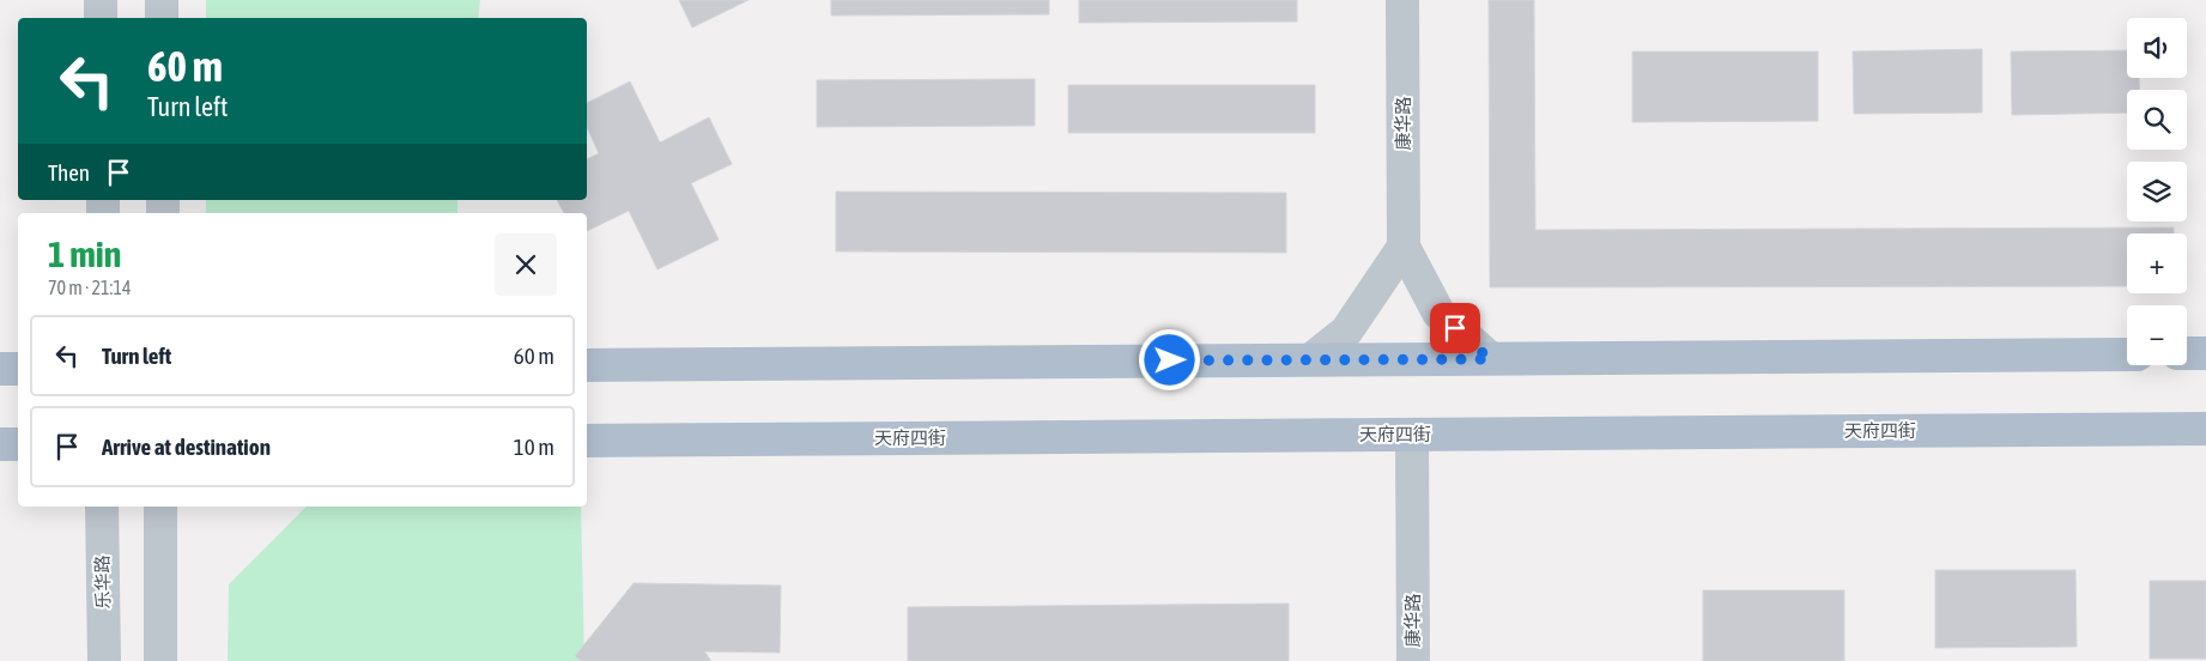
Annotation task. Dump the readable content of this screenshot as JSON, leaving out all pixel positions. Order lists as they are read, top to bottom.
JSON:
{
  "streets": {
    "main road": ["天府四街"],
    "street": ["康华路", "乐华路"]
  },
  "crossings": [
    ["康华路", "天府四街"]
  ],
  "page": {
    "map_buttons": ["+", "−"],
    "turn": ["60 m", "Turn left"],
    "then": "Then",
    "heading": ["1 min", "70 m · 21:14"],
    "list": [
      {
        "name": "Turn left",
        "value": "60 m"
      },
      {
        "name": "Arrive at destination",
        "value": "10 m"
      }
    ]
  }
}
